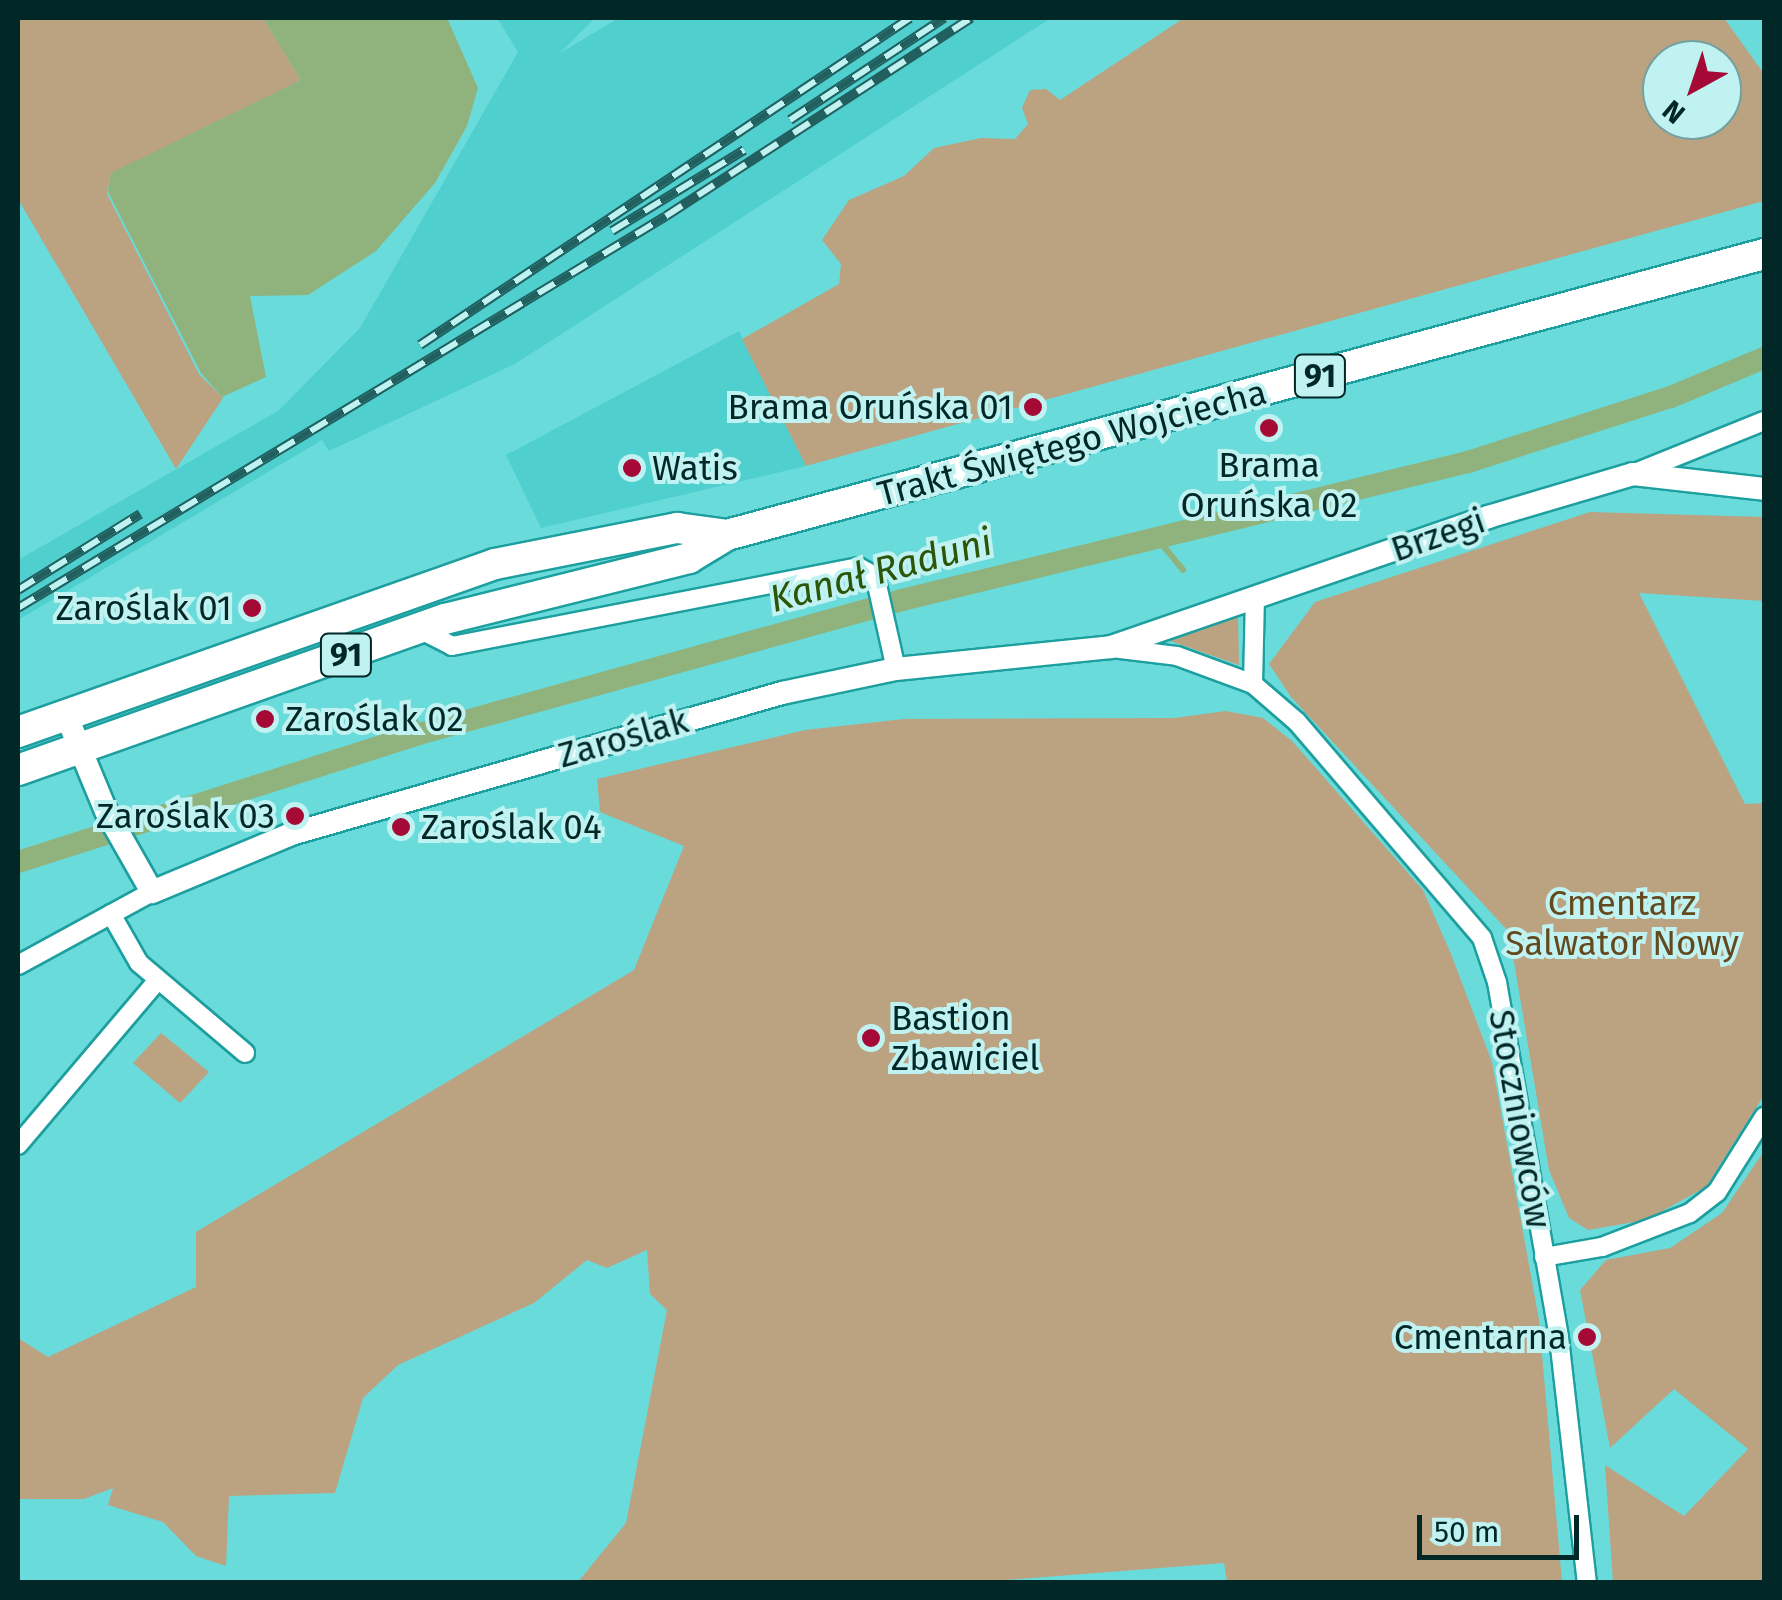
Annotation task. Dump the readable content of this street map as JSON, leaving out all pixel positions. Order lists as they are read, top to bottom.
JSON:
{
  "streets": {
    "main road": ["91", "Trakt Świętego Wojciecha"],
    "street": ["Brzegi", "Zaroślak", "Stoczniowców"]
  },
  "crossings": [
    ["Brzegi", "Zaroślak"],
    ["Brzegi", "Stoczniowców"],
    ["Zaroślak", "Stoczniowców"]
  ],
  "water": ["Kanał Raduni"],
  "parks": ["Cmentarz Salwator Nowy"],
  "places": [
    "Brama Oruńska 01",
    "Brama Oruńska 02",
    "Watis",
    "Zaroślak 01",
    "Zaroślak 02",
    "Zaroślak 03",
    "Zaroślak 04",
    "Bastion Zbawiciel",
    "Cmentarna"
  ],
  "scale_bar": "50 m",
  "north": "bottom left"
}
